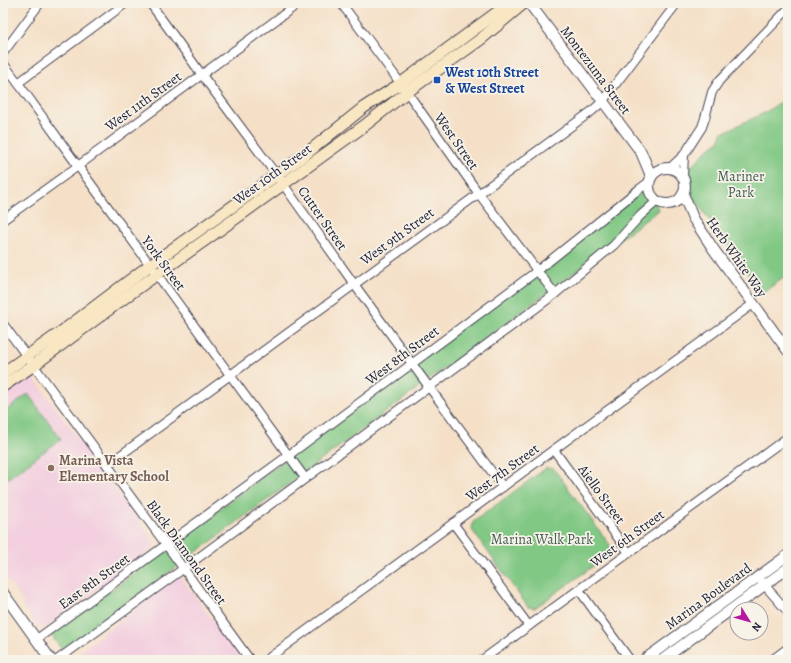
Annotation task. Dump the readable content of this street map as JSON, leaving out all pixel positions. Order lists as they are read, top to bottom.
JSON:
{
  "streets": {
    "main road": ["West 10th Street"],
    "street": [
      "Montezuma Street",
      "West 11th Street",
      "West Street",
      "Cutter Street",
      "West 9th Street",
      "Herb White Way",
      "York Street",
      "West 8th Street",
      "West 7th Street",
      "Aiello Street",
      "West 6th Street",
      "Black Diamond Street",
      "East 8th Street",
      "Marina Boulevard"
    ]
  },
  "crossings": [
    ["Montezuma Street", "West 9th Street"],
    ["Montezuma Street", "Herb White Way"],
    ["Montezuma Street", "West 8th Street"],
    ["West 11th Street", "Cutter Street"],
    ["West 11th Street", "York Street"],
    ["West Street", "West 10th Street"],
    ["West Street", "West 9th Street"],
    ["West Street", "West 8th Street"],
    ["West 10th Street", "Cutter Street"],
    ["West 10th Street", "York Street"],
    ["West 10th Street", "Black Diamond Street"],
    ["Cutter Street", "West 9th Street"],
    ["Cutter Street", "West 8th Street"],
    ["Cutter Street", "West 7th Street"],
    ["West 9th Street", "York Street"],
    ["West 9th Street", "Black Diamond Street"],
    ["Herb White Way", "West 8th Street"],
    ["Herb White Way", "West 7th Street"],
    ["York Street", "West 8th Street"],
    ["West 8th Street", "Black Diamond Street"],
    ["West 8th Street", "East 8th Street"],
    ["West 7th Street", "Aiello Street"],
    ["Aiello Street", "West 6th Street"],
    ["Black Diamond Street", "East 8th Street"]
  ],
  "parks": ["Mariner Park", "Marina Walk Park"],
  "places": {
    "transit": ["West 10th Street & West Street"],
    "other": ["Marina Vista Elementary School"]
  },
  "north": "bottom right"
}
